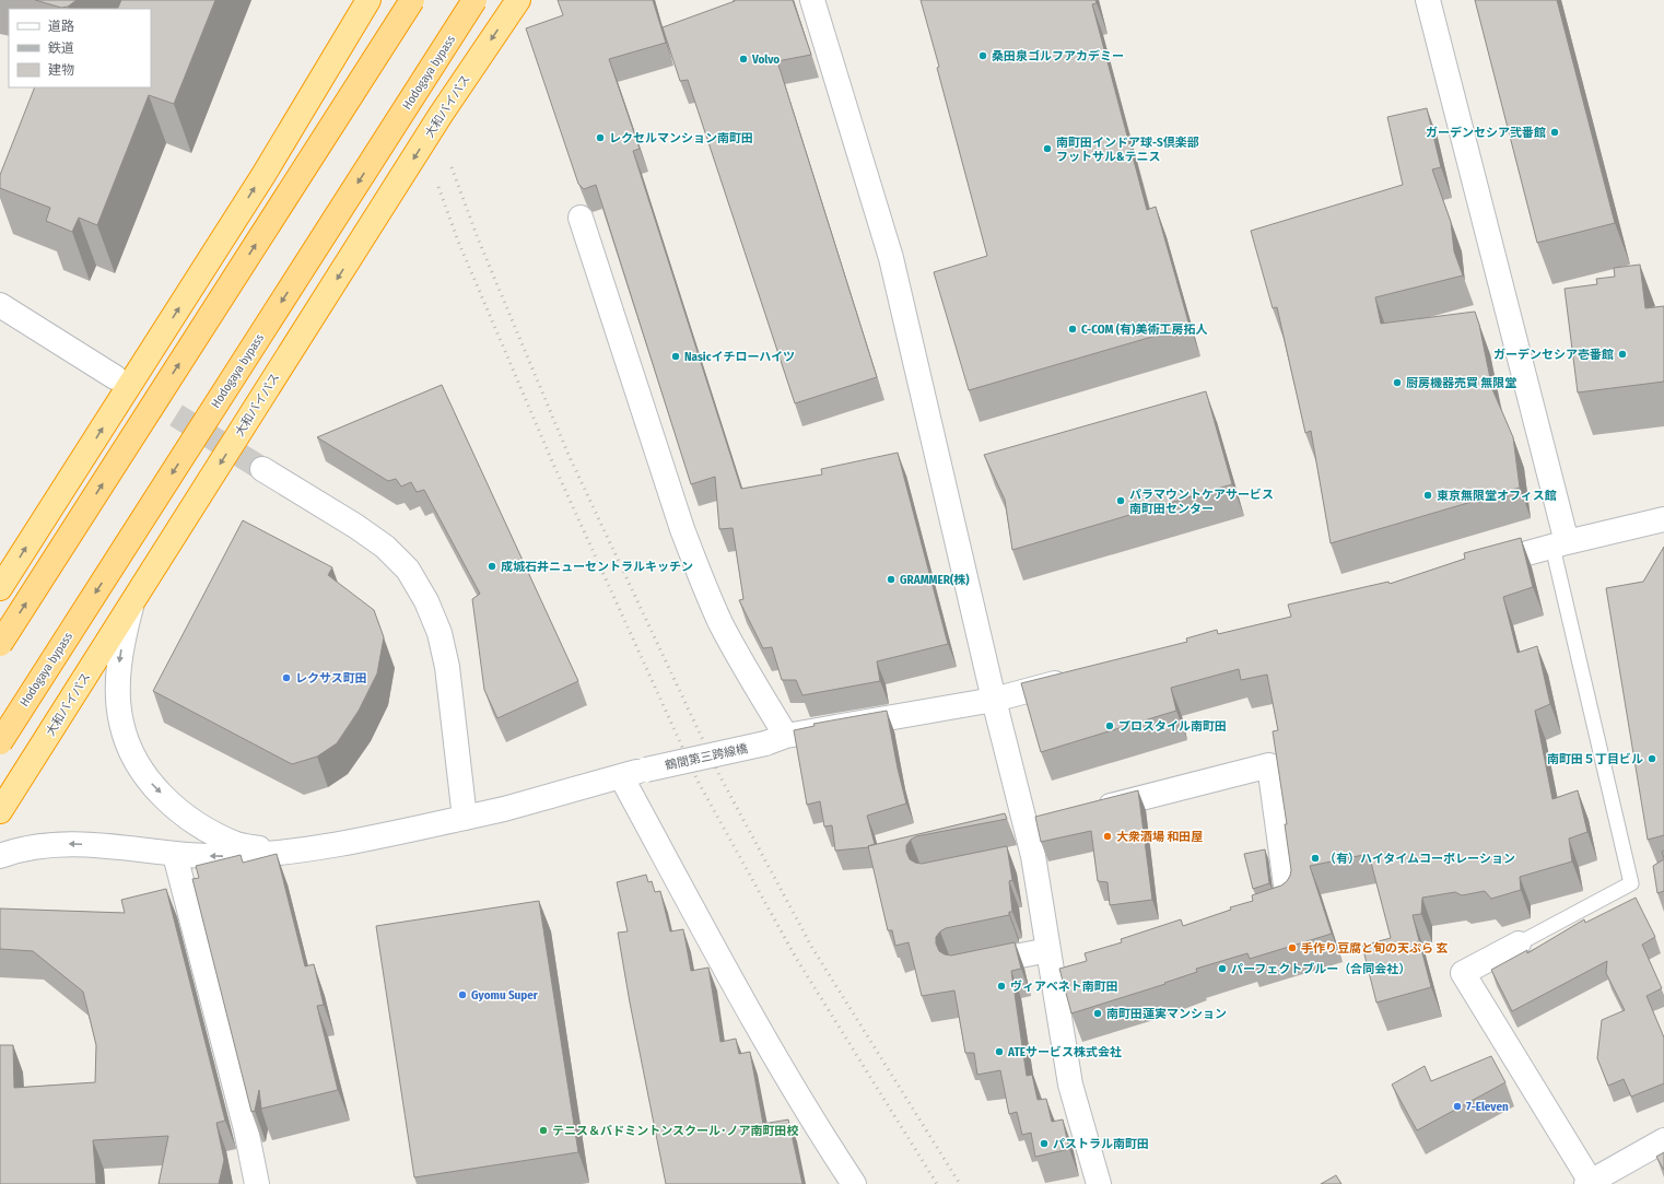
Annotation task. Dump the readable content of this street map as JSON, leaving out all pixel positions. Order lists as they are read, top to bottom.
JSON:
{
  "streets": {
    "highway": ["Hodogaya bypass", "大和バイパス"],
    "street": ["鶴間第三跨線橋"]
  },
  "places": [
    "桑田泉ゴルフアカデミー",
    "Volvo",
    "ガーデンセシア弐番館",
    "レクセルマンション南町田",
    "南町田インドア球-S倶楽部 フットサル&テニス",
    "C-COM (有)美術工房拓人",
    "ガーデンセシア壱番館",
    "Nasicイチローハイツ",
    "厨房機器売買 無限堂",
    "東京無限堂オフィス館",
    "パラマウントケアサービス 南町田センター",
    "成城石井ニューセントラルキッチン",
    "GRAMMER(株)",
    "レクサス町田",
    "プロスタイル南町田",
    "南町田５丁目ビル",
    "大衆酒場 和田屋",
    "（有）ハイタイムコーポレーション",
    "手作り豆腐と旬の天ぷら 玄",
    "パーフェクトブルー（合同会社）",
    "ヴィアベネト南町田",
    "Gyomu Super",
    "南町田蓮実マンション",
    "ATEサービス株式会社",
    "7-Eleven",
    "テニス＆バドミントンスクール･ノア南町田校",
    "パストラル南町田"
  ],
  "legend": ["道路", "鉄道", "建物"]
}
